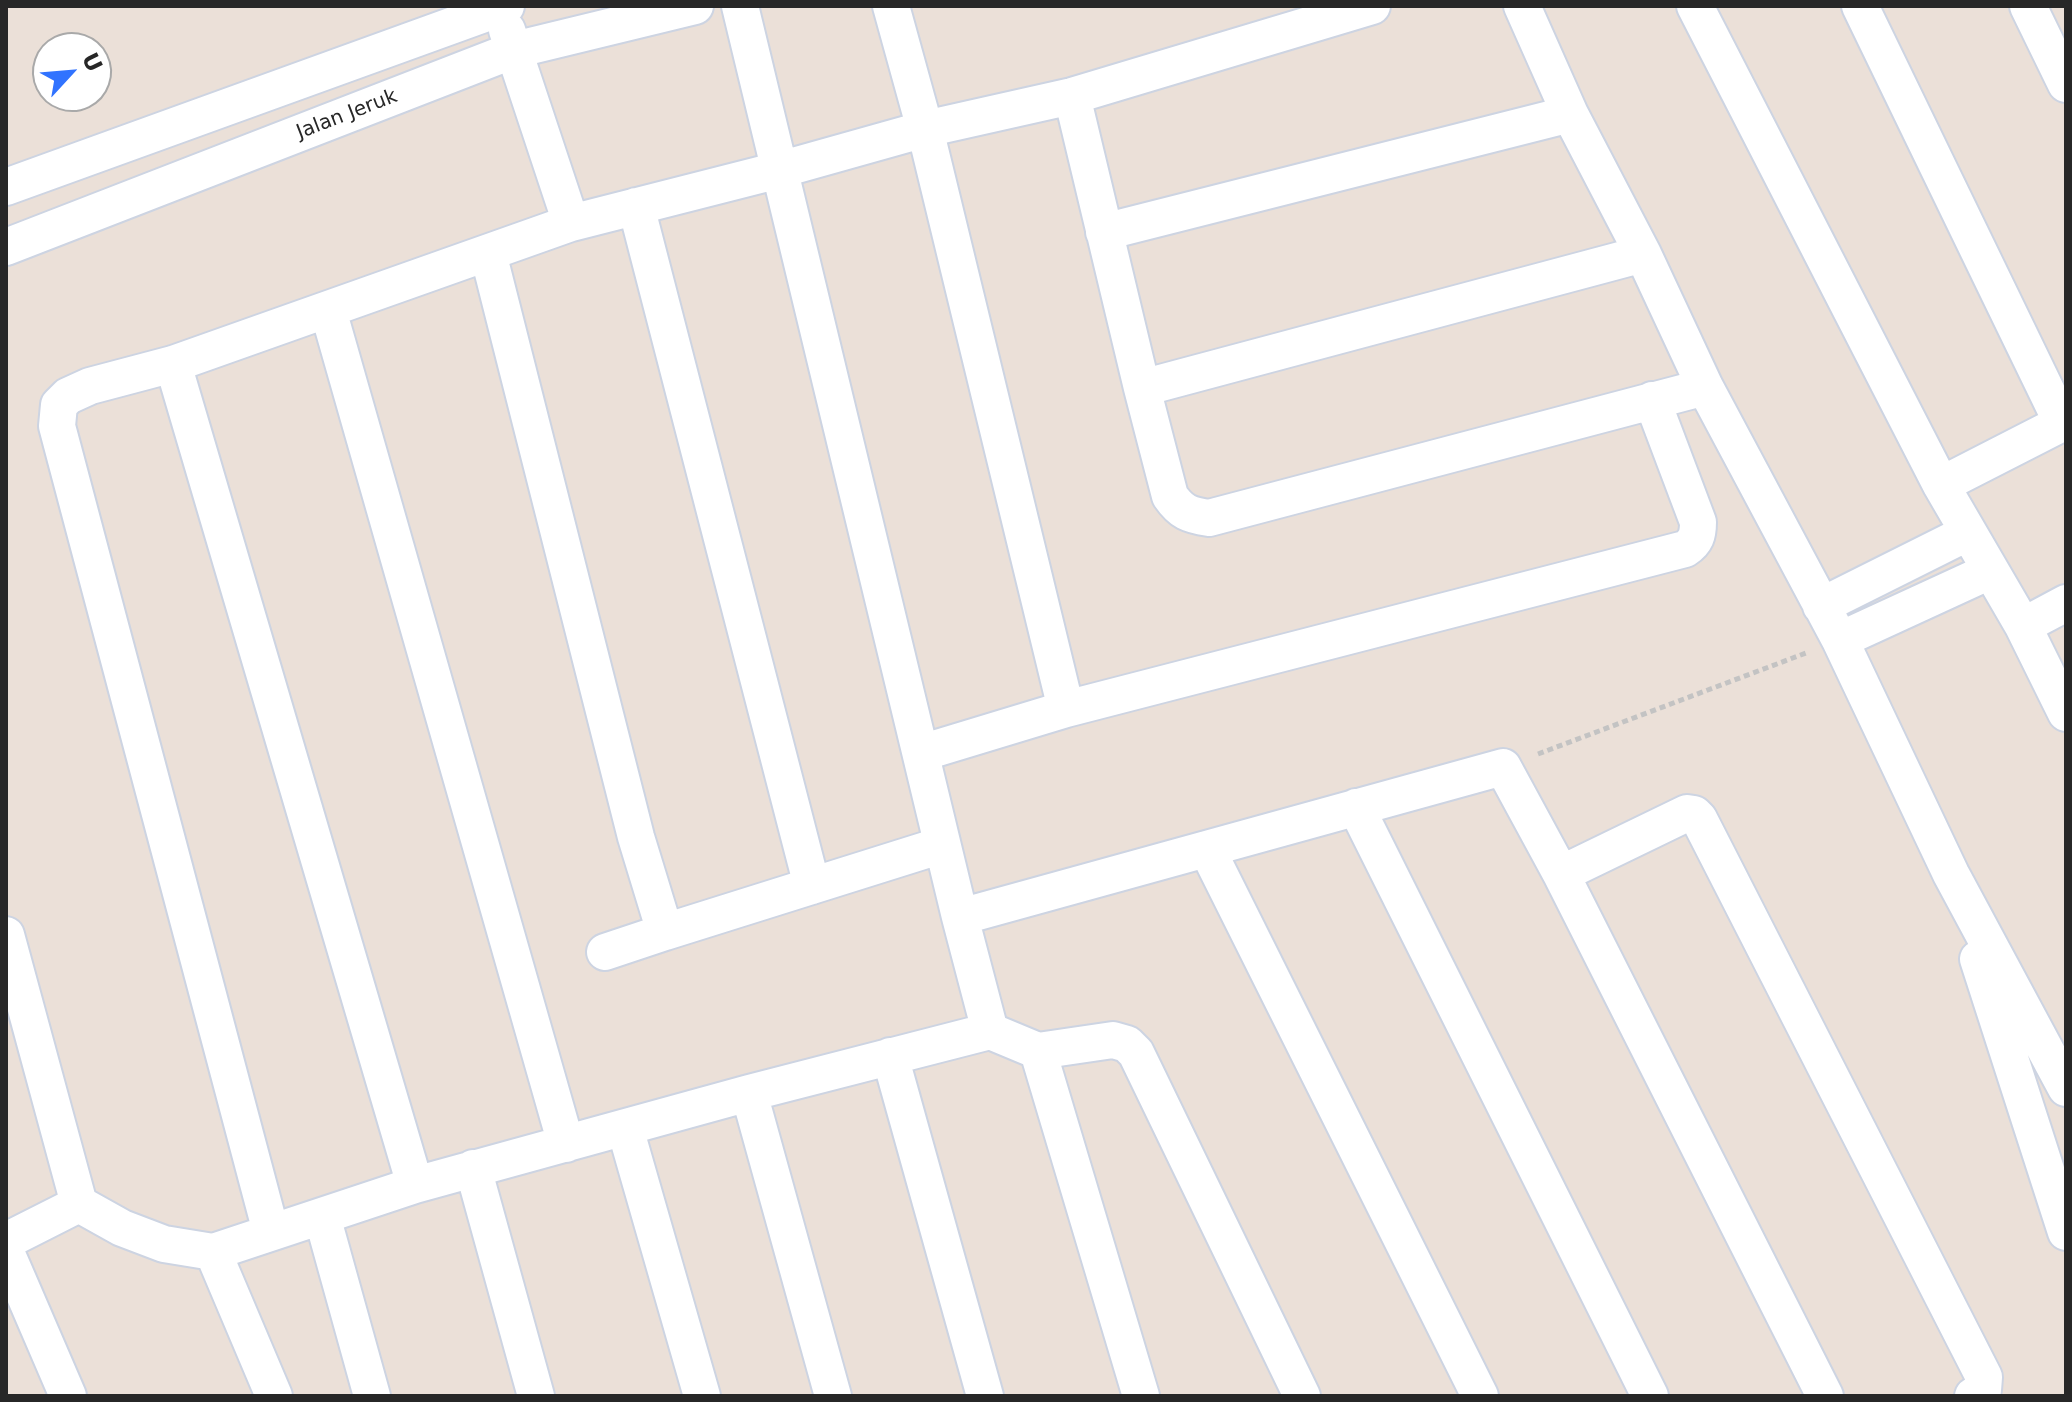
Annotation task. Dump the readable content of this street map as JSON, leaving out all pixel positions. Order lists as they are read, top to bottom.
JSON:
{
  "streets": {
    "street": ["Jalan Jeruk"]
  },
  "north": "top right"
}
